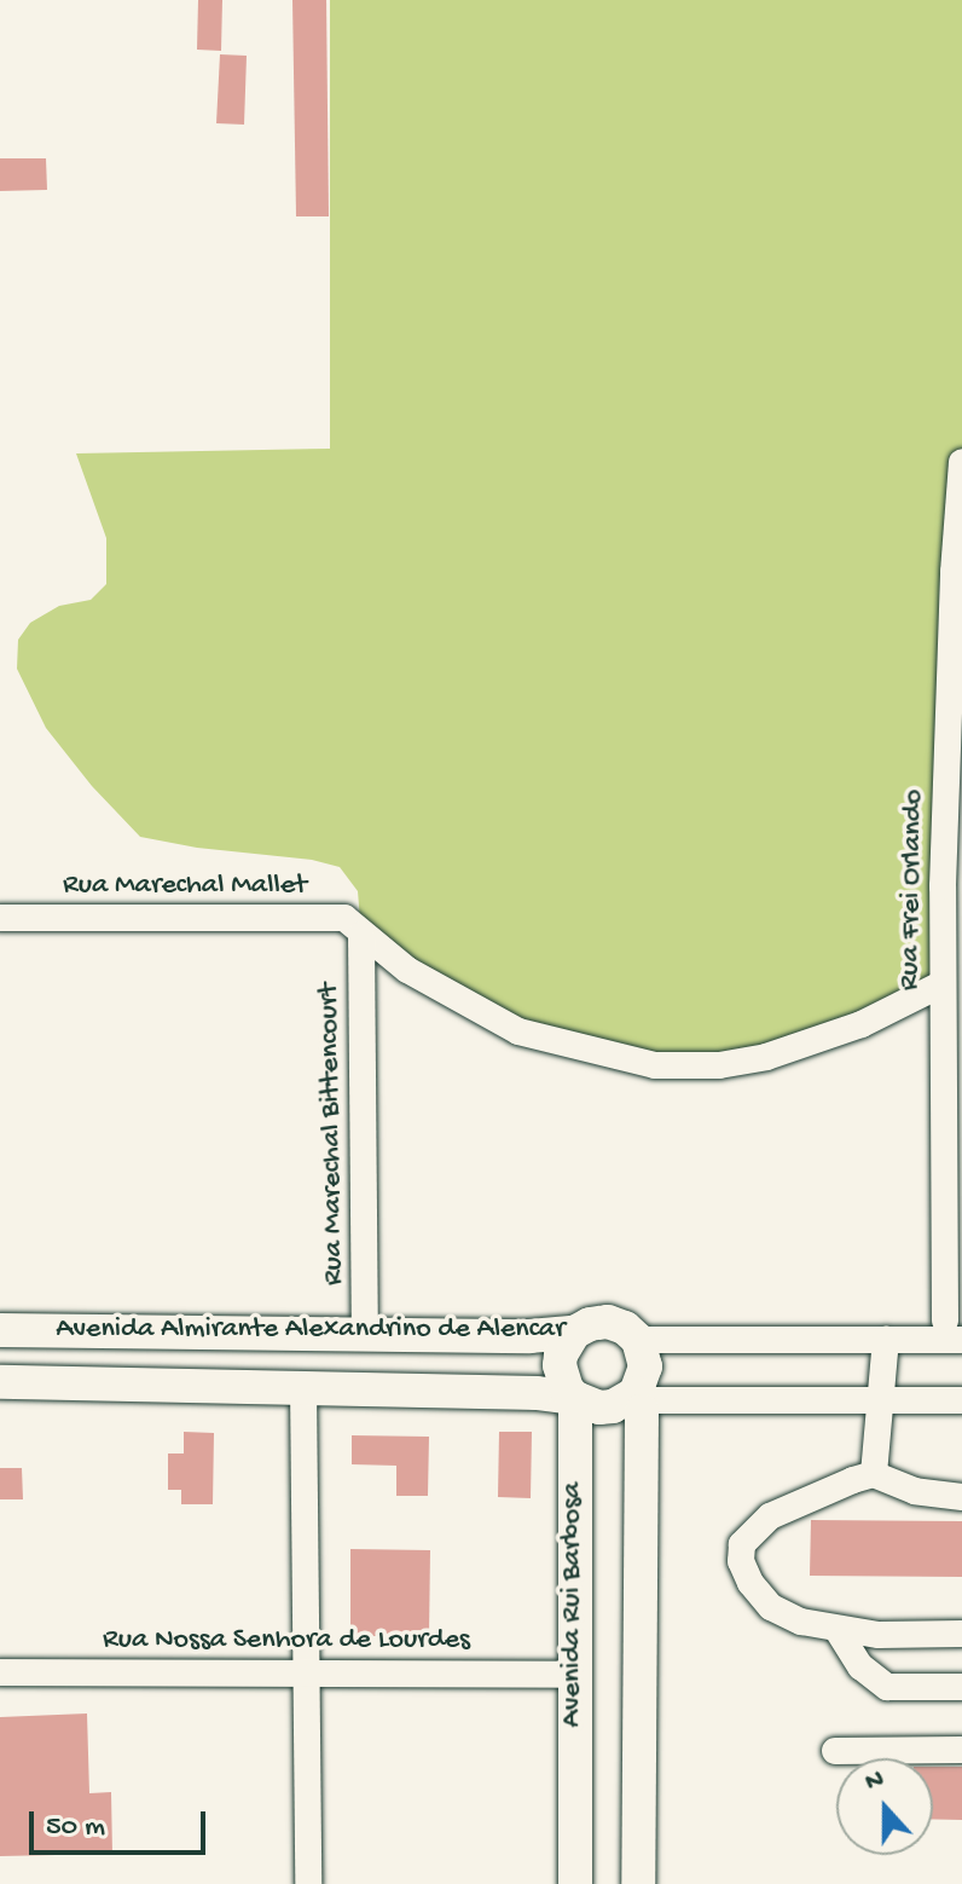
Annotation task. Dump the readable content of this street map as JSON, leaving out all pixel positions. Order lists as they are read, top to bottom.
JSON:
{
  "streets": {
    "main road": ["Avenida Almirante Alexandrino de Alencar", "Avenida Rui Barbosa"],
    "street": [
      "Rua Marechal Mallet",
      "Rua Frei Orlando",
      "Rua Marechal Bittencourt",
      "Rua Nossa Senhora de Lourdes"
    ]
  },
  "crossings": [
    ["Rua Marechal Mallet", "Rua Frei Orlando"],
    ["Rua Marechal Mallet", "Rua Marechal Bittencourt"],
    ["Rua Frei Orlando", "Avenida Almirante Alexandrino de Alencar"],
    ["Rua Marechal Bittencourt", "Avenida Almirante Alexandrino de Alencar"],
    ["Avenida Almirante Alexandrino de Alencar", "Avenida Rui Barbosa"],
    ["Avenida Rui Barbosa", "Rua Nossa Senhora de Lourdes"]
  ],
  "scale_bar": "50 m",
  "north": "top"
}
